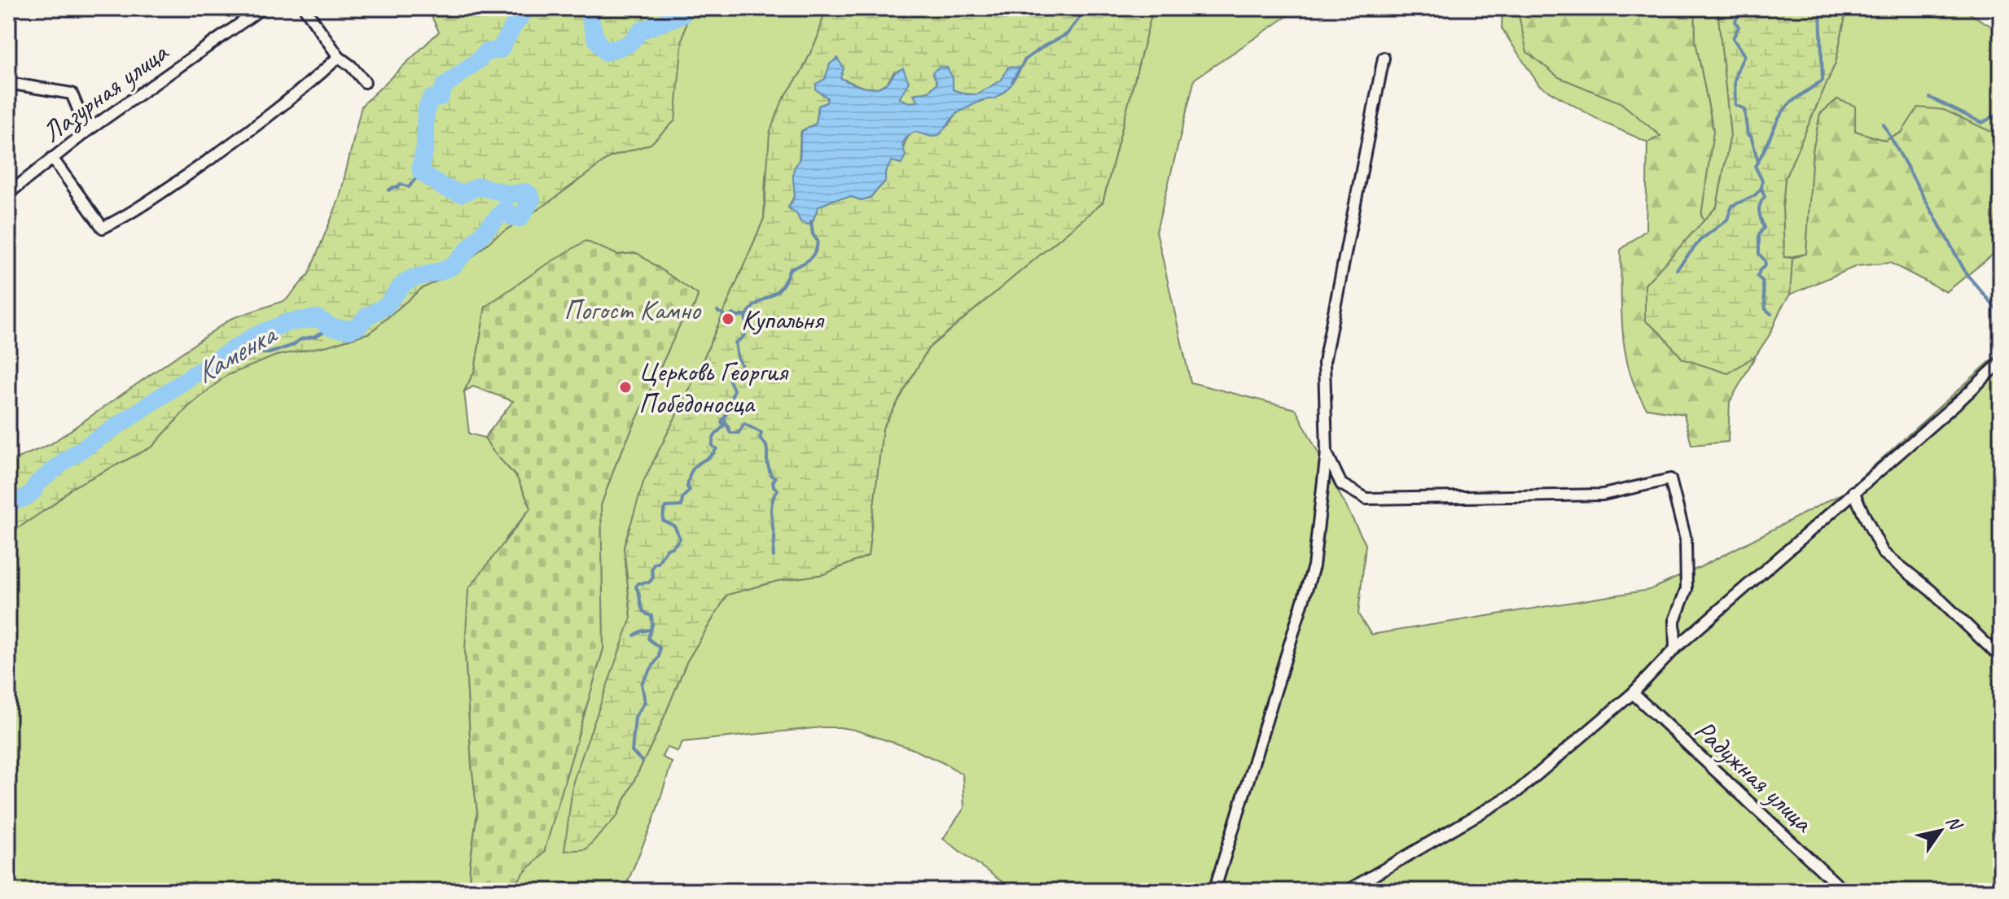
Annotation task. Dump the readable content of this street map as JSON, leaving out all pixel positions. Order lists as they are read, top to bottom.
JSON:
{
  "streets": {
    "street": ["Лазурная улица", "Радужная улица"]
  },
  "water": ["Каменка"],
  "parks": ["Погост Камно"],
  "places": ["Купальня", "Церковь Георгия Победоносца"],
  "north": "top right"
}
